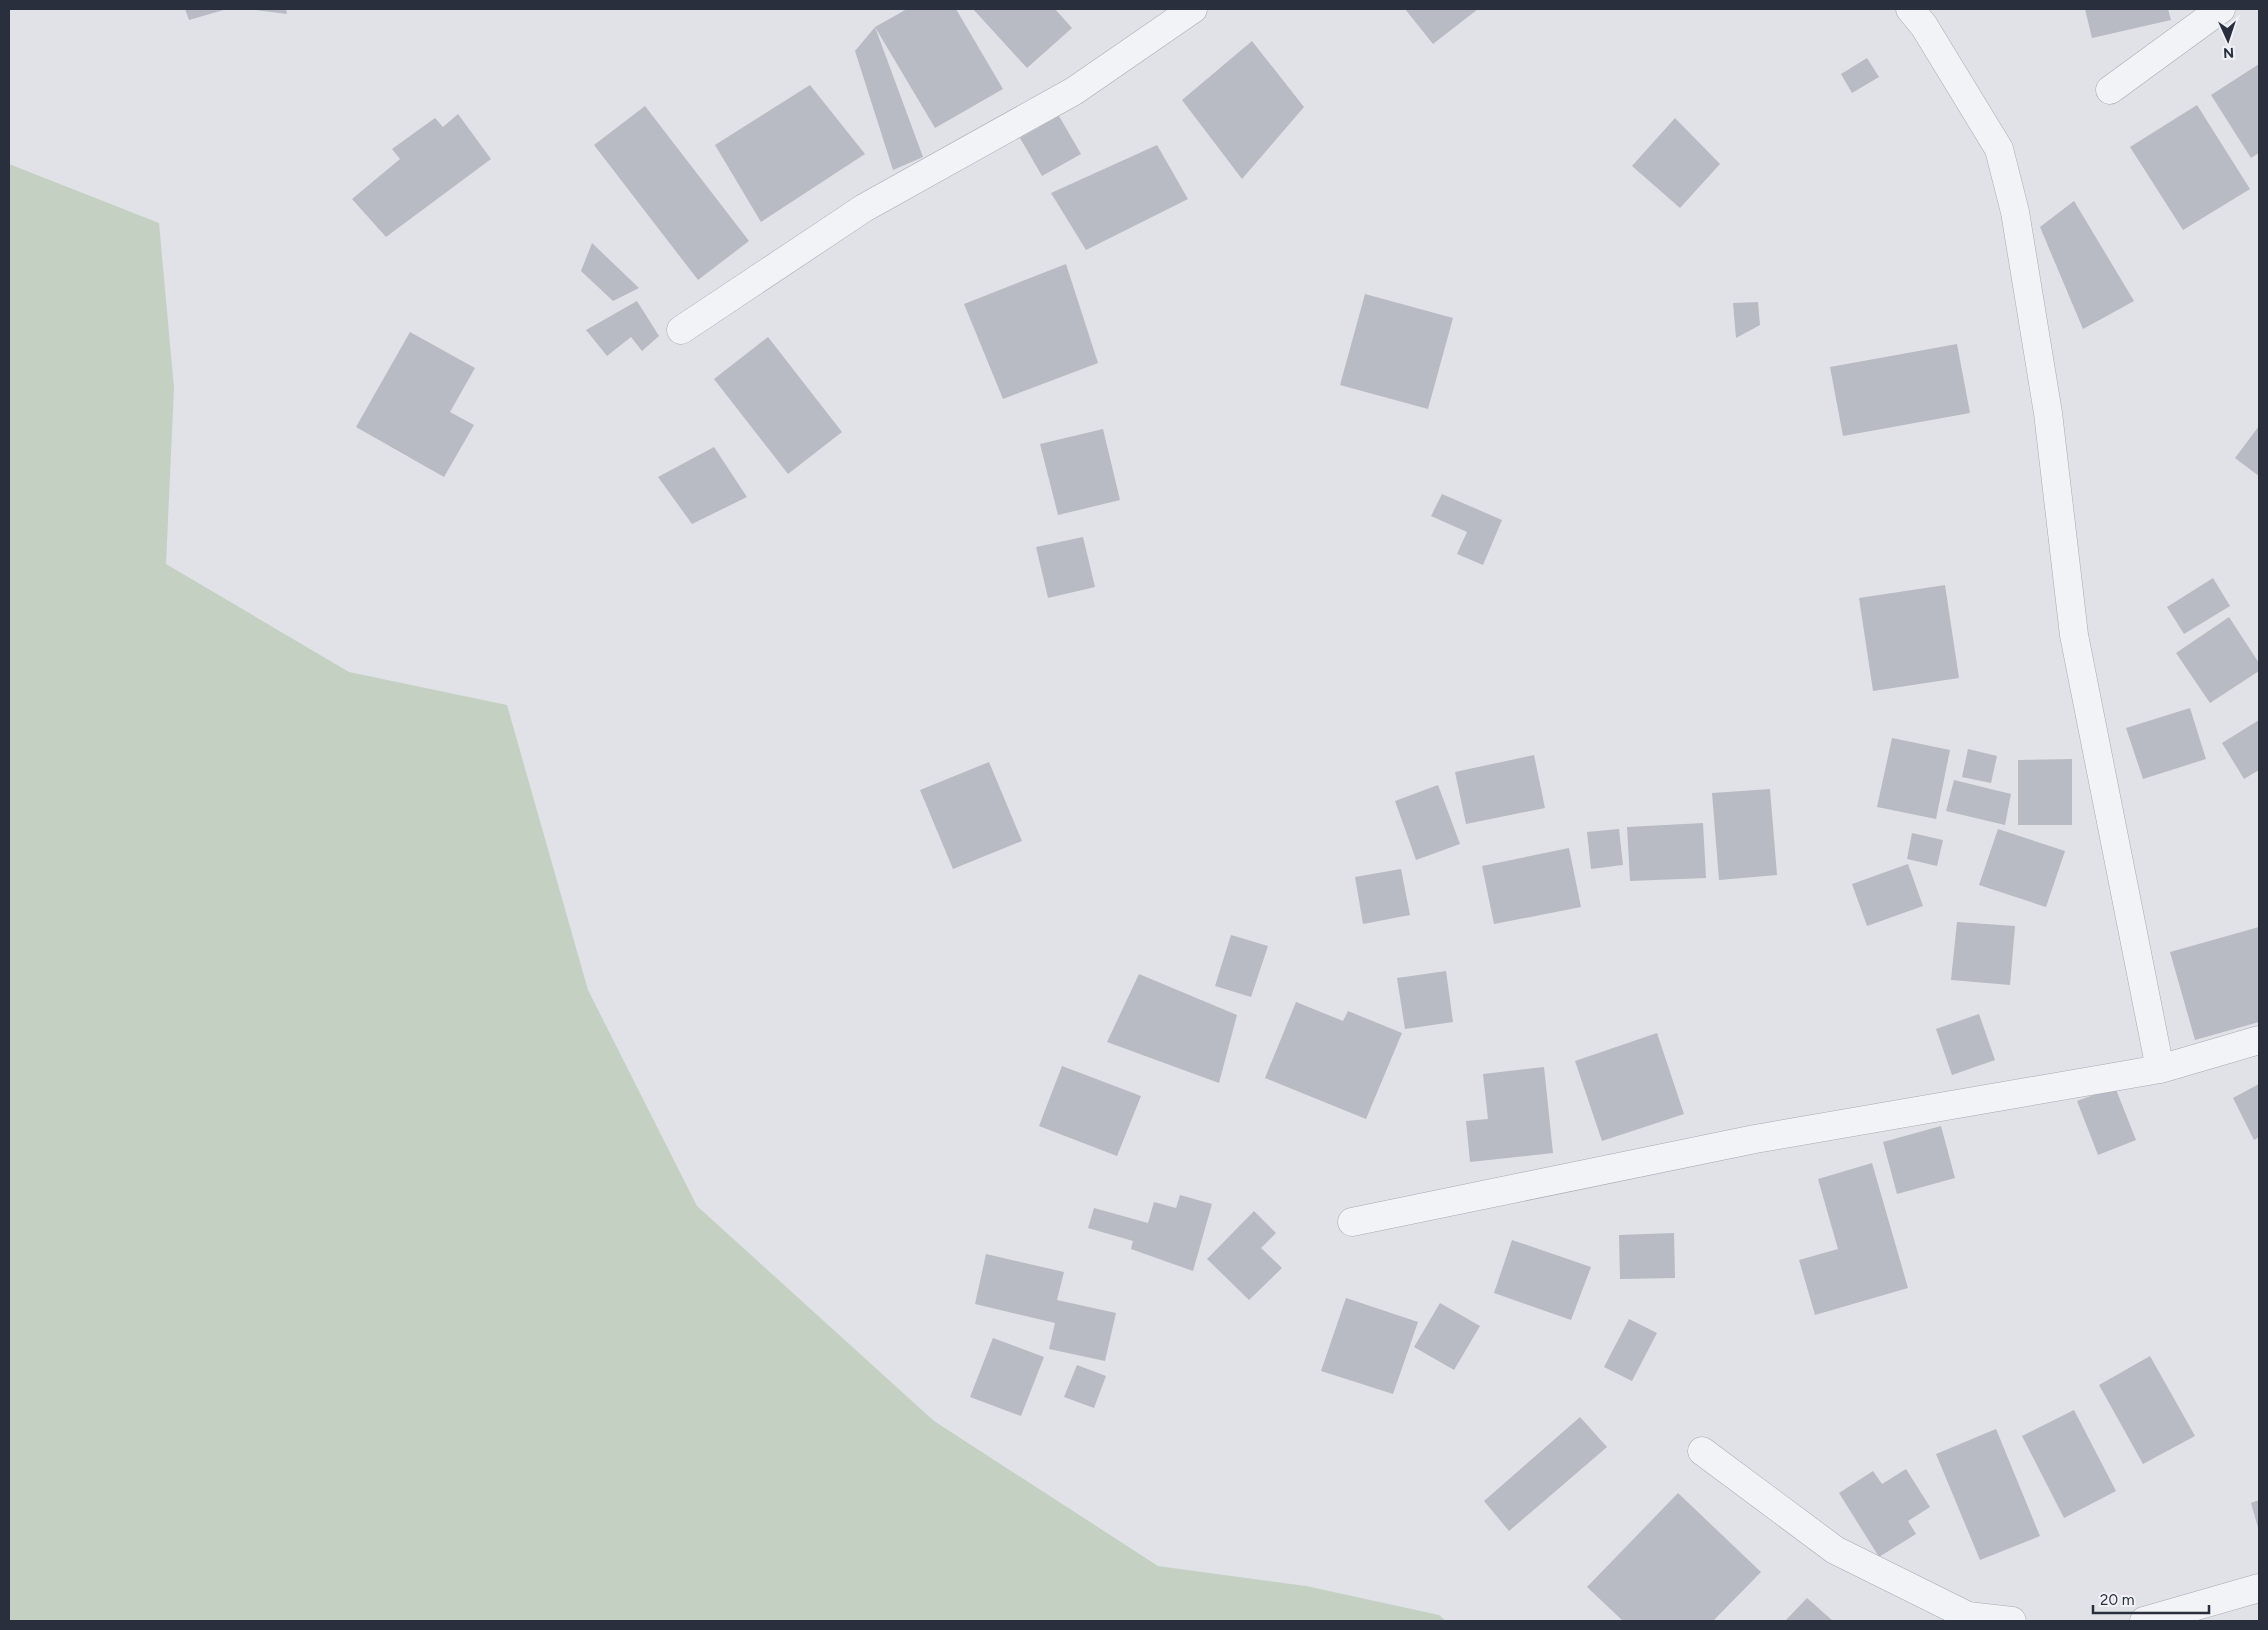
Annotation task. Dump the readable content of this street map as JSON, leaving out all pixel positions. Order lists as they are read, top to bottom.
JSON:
{
  "scale_bar": "20 m",
  "north": "bottom"
}
